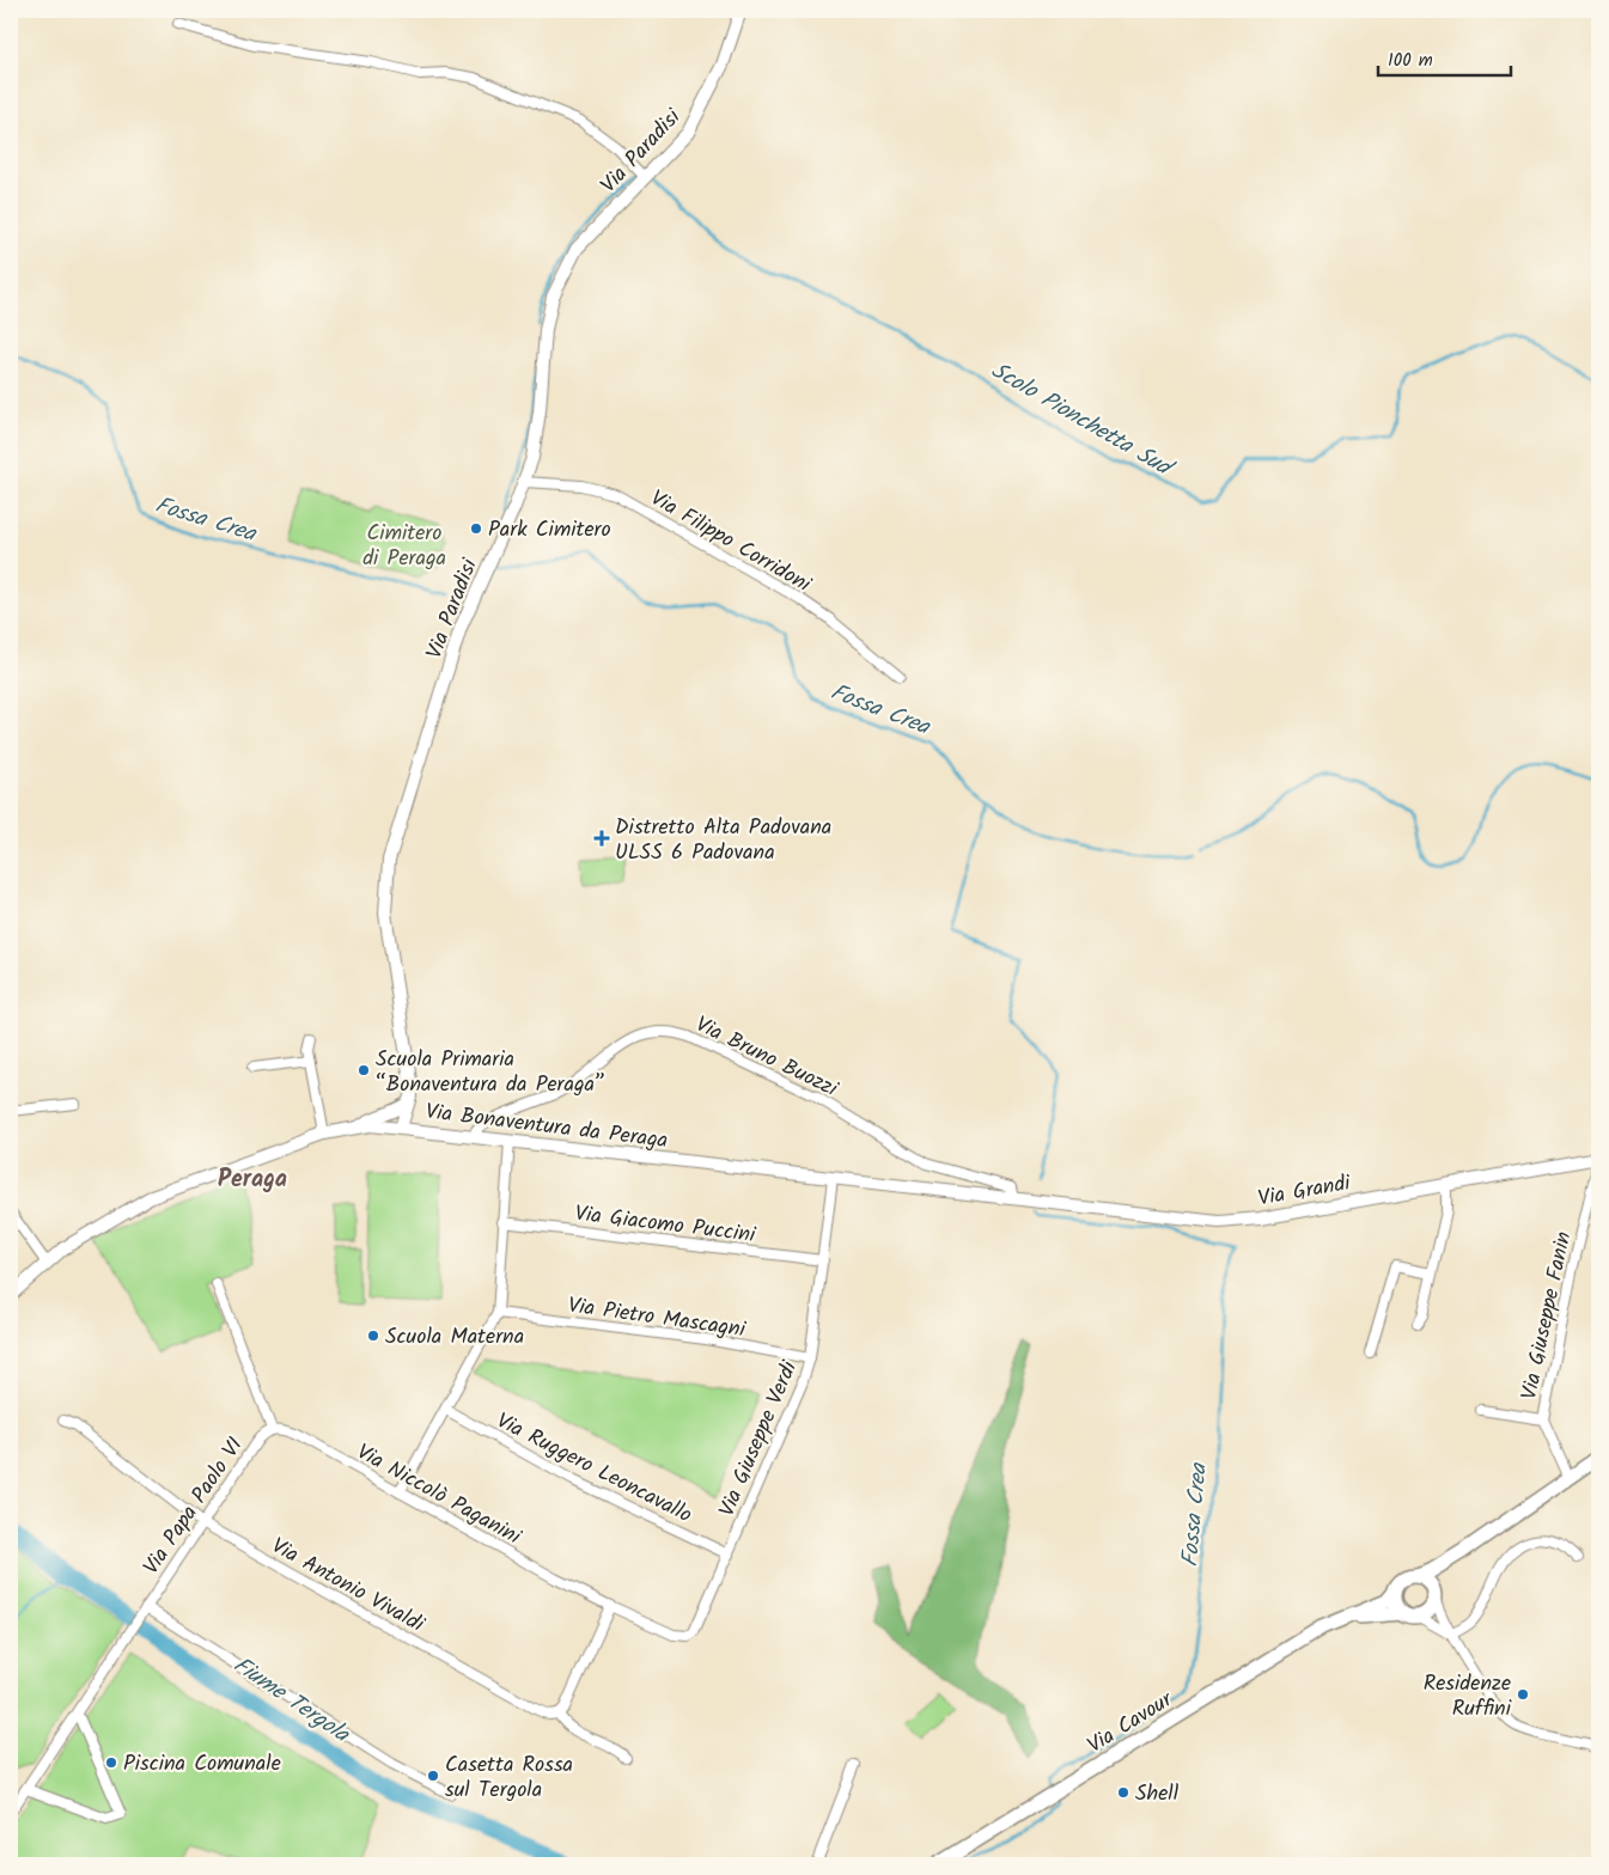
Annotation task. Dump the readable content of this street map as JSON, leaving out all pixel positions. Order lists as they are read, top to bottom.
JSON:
{
  "streets": {
    "main road": [
      "Via Paradisi",
      "Via Bonaventura da Peraga",
      "Via Grandi",
      "Via Cavour"
    ],
    "street": [
      "Via Filippo Corridoni",
      "Via Bruno Buozzi",
      "Via Giacomo Puccini",
      "Via Giuseppe Fanin",
      "Via Pietro Mascagni",
      "Via Giuseppe Verdi",
      "Via Ruggero Leoncavallo",
      "Via Niccolò Paganini",
      "Via Papa Paolo VI",
      "Via Antonio Vivaldi"
    ]
  },
  "crossings": [
    ["Via Paradisi", "Via Filippo Corridoni"],
    ["Via Paradisi", "Via Bonaventura da Peraga"],
    ["Via Bruno Buozzi", "Via Bonaventura da Peraga"],
    ["Via Bruno Buozzi", "Via Grandi"],
    ["Via Bonaventura da Peraga", "Via Grandi"],
    ["Via Bonaventura da Peraga", "Via Giuseppe Verdi"],
    ["Via Grandi", "Via Giuseppe Fanin"],
    ["Via Giacomo Puccini", "Via Giuseppe Verdi"],
    ["Via Pietro Mascagni", "Via Giuseppe Verdi"],
    ["Via Giuseppe Verdi", "Via Ruggero Leoncavallo"],
    ["Via Giuseppe Verdi", "Via Niccolò Paganini"],
    ["Via Niccolò Paganini", "Via Papa Paolo VI"],
    ["Via Papa Paolo VI", "Via Antonio Vivaldi"]
  ],
  "districts": ["Peraga"],
  "water": ["Scolo Pionchetta Sud", "Fossa Crea", "Fiume Tergola"],
  "parks": ["Cimitero di Peraga"],
  "places": {
    "other": [
      "Park Cimitero",
      "Scuola Primaria “Bonaventura da Peraga”",
      "Scuola Materna",
      "Residenze Ruffini",
      "Piscina Comunale",
      "Casetta Rossa sul Tergola",
      "Shell"
    ],
    "health": ["Distretto Alta Padovana ULSS 6 Padovana"]
  },
  "scale_bar": "100 m"
}
